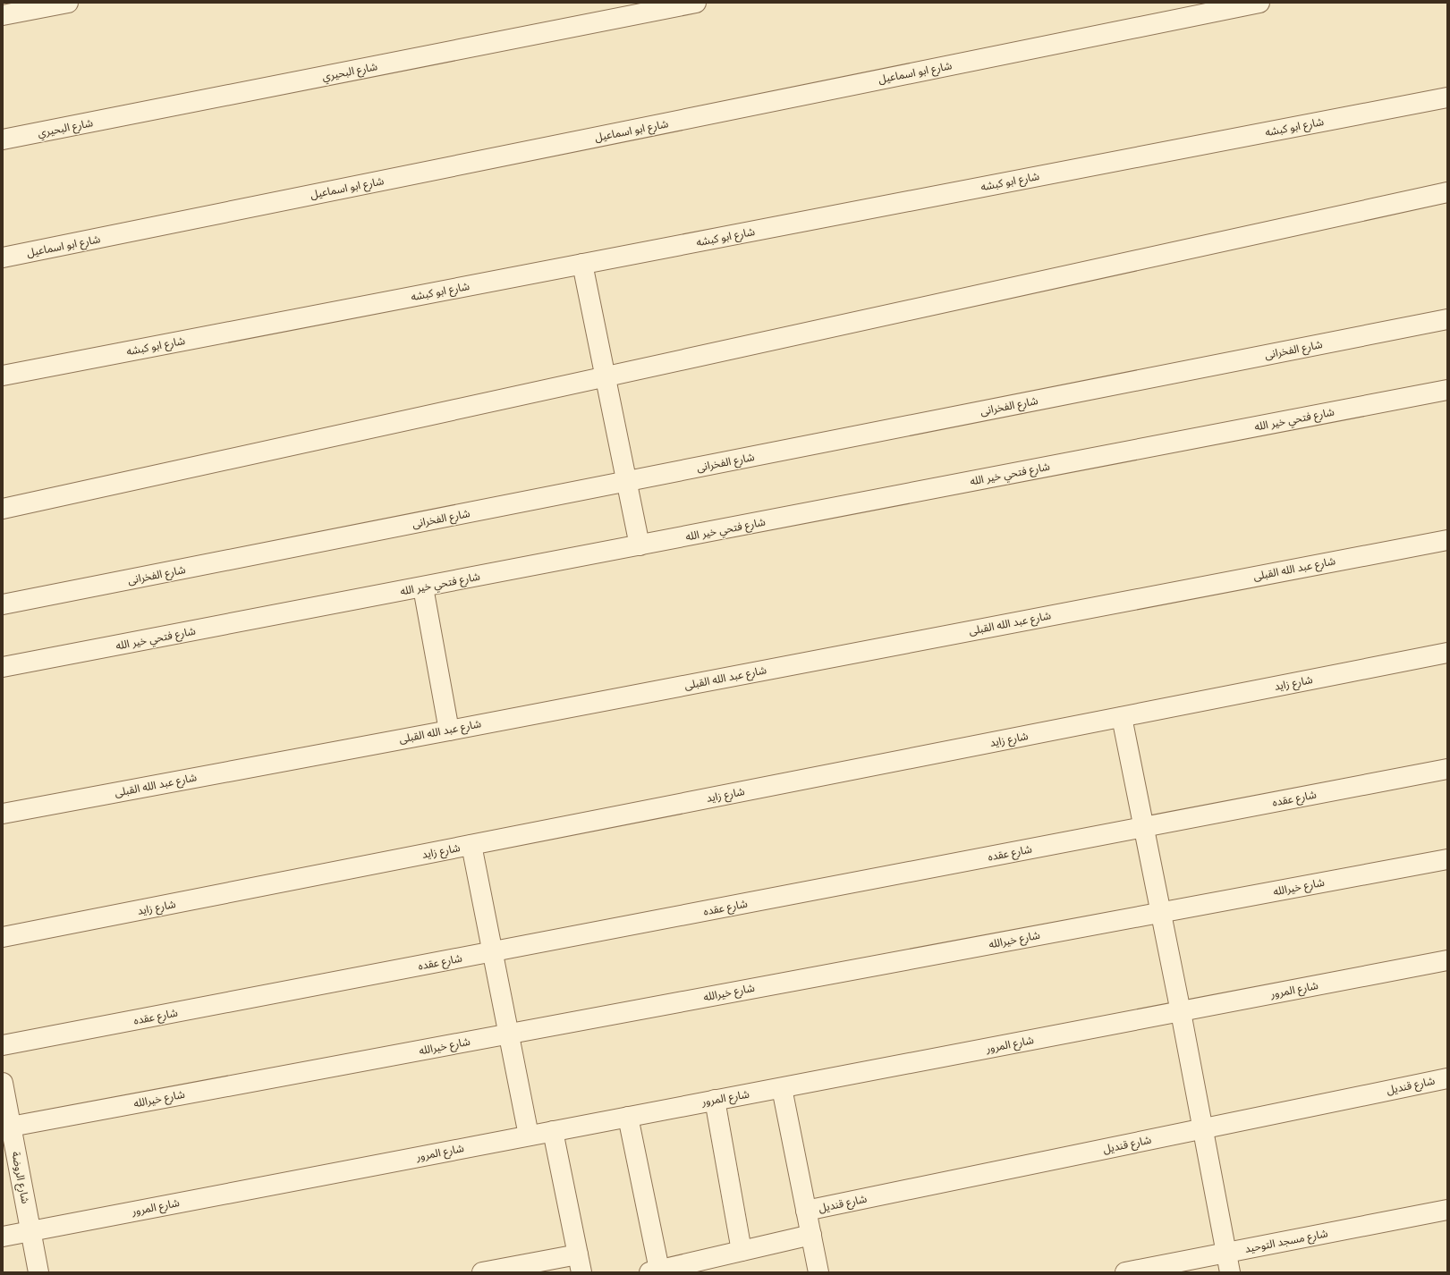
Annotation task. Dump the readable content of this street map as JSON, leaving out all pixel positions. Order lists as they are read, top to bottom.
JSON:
{
  "streets": {
    "street": [
      "شارع البحيري",
      "شارع ابو اسماعيل",
      "شارع ابو كبشه",
      "شارع الفخرانى",
      "شارع فتحي خير الله",
      "شارع عبد الله القبلى",
      "شارع زايد",
      "شارع عقده",
      "شارع خيرالله",
      "شارع المرور",
      "شارع قنديل",
      "شارع الروضة",
      "شارع مسجد التوحيد"
    ]
  },
  "crossings": [
    ["شارع خيرالله", "شارع الروضة"],
    ["شارع المرور", "شارع الروضة"]
  ]
}
